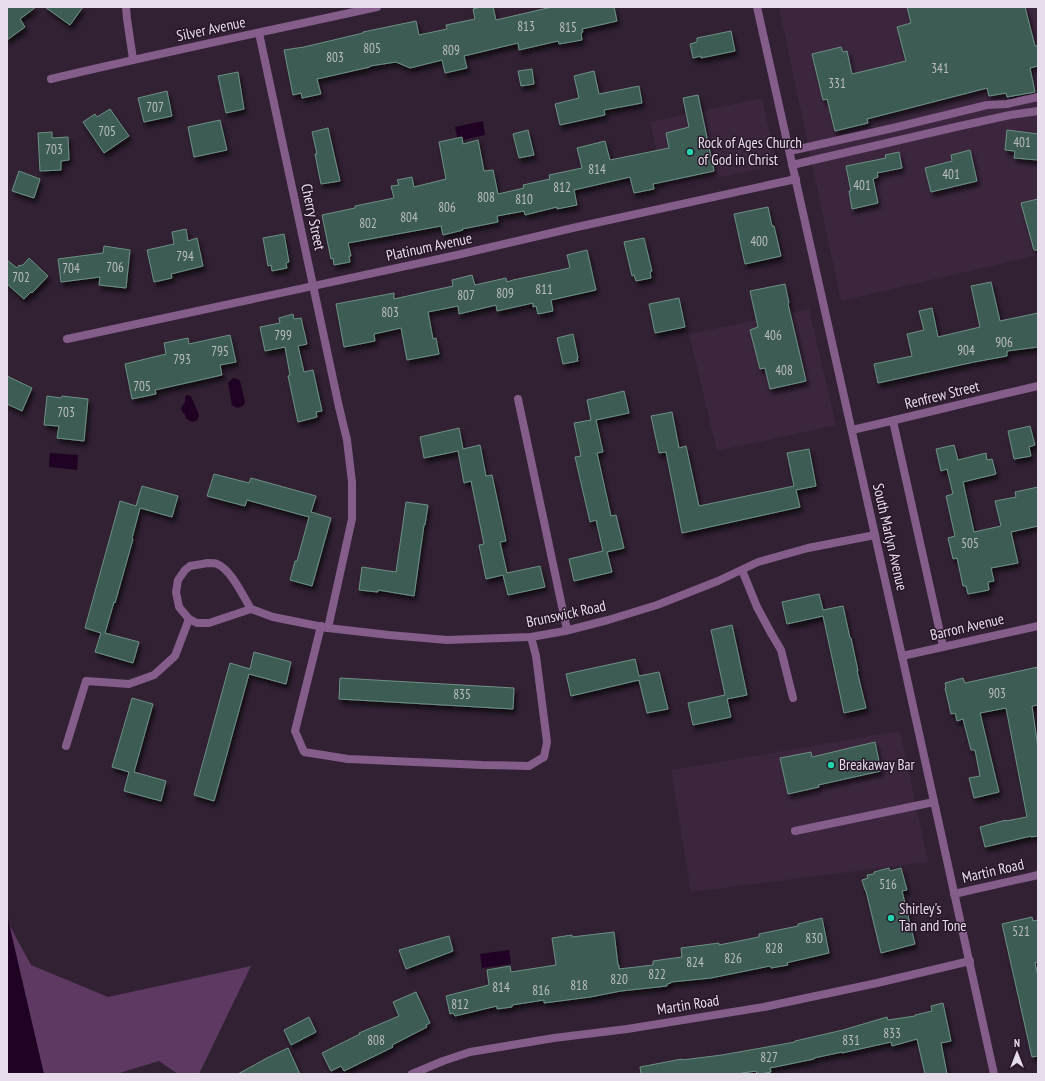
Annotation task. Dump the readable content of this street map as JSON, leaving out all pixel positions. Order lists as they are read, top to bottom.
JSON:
{
  "streets": {
    "street": [
      "Silver Avenue",
      "Cherry Street",
      "Platinum Avenue",
      "Renfrew Street",
      "South Marlyn Avenue",
      "Brunswick Road",
      "Barron Avenue",
      "Martin Road"
    ]
  },
  "crossings": [
    ["Silver Avenue", "Cherry Street"],
    ["Cherry Street", "Platinum Avenue"],
    ["Cherry Street", "Brunswick Road"],
    ["Platinum Avenue", "South Marlyn Avenue"],
    ["Renfrew Street", "South Marlyn Avenue"],
    ["South Marlyn Avenue", "Brunswick Road"],
    ["South Marlyn Avenue", "Barron Avenue"],
    ["South Marlyn Avenue", "Martin Road"]
  ],
  "places": ["Rock of Ages Church of God in Christ", "Breakaway Bar", "Shirley's Tan and Tone"],
  "house_numbers": [
    "813",
    "815",
    "805",
    "809",
    "803",
    "341",
    "331",
    "707",
    "705",
    "401",
    "703",
    "814",
    "401",
    "401",
    "812",
    "808",
    "810",
    "806",
    "804",
    "802",
    "400",
    "794",
    "706",
    "704",
    "702",
    "811",
    "809",
    "807",
    "803",
    "799",
    "406",
    "906",
    "904",
    "795",
    "793",
    "408",
    "705",
    "703",
    "505",
    "903",
    "835",
    "516",
    "521",
    "830",
    "828",
    "826",
    "824",
    "822",
    "820",
    "818",
    "814",
    "816",
    "812",
    "833",
    "808",
    "831",
    "827"
  ],
  "north": "top"
}
